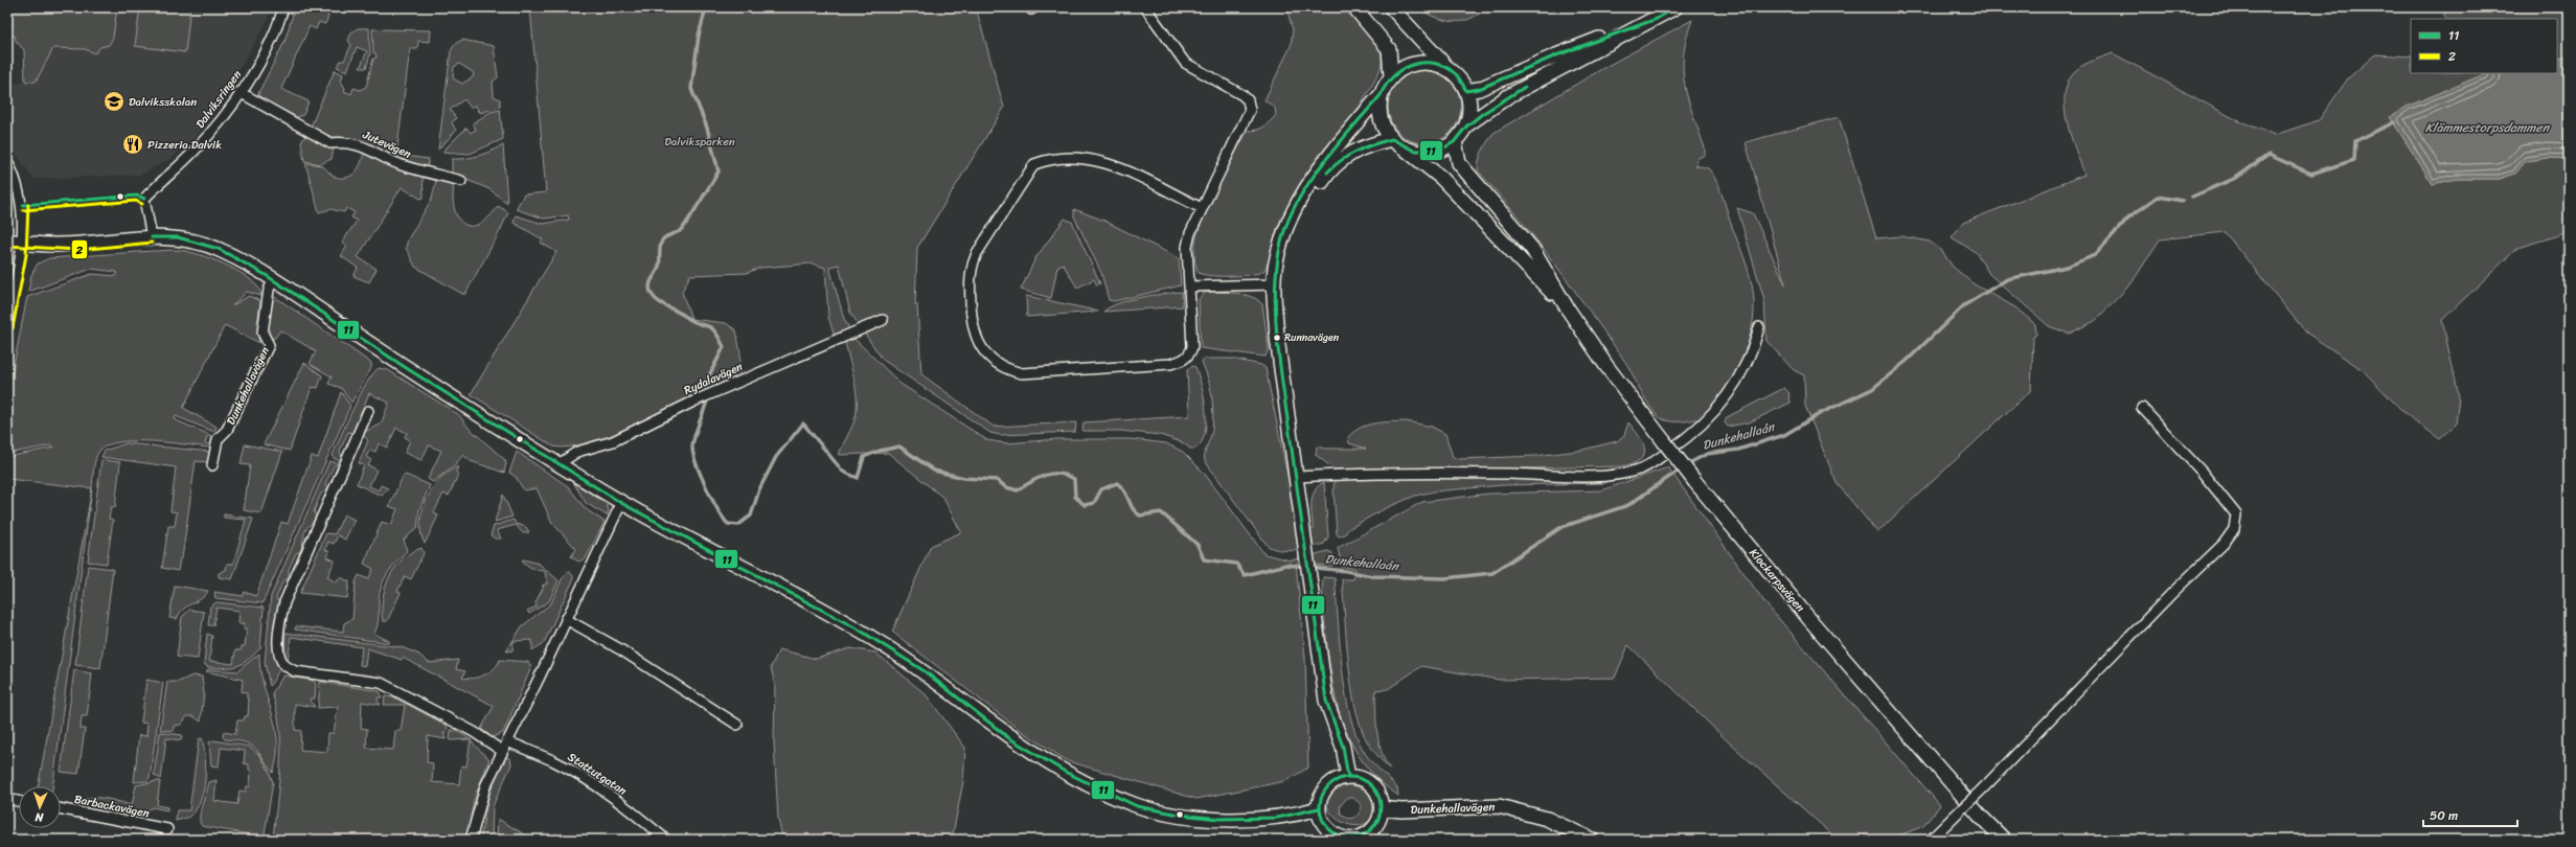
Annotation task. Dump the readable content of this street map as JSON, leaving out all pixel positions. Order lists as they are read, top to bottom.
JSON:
{
  "streets": {
    "street": [
      "Dalviksringen",
      "Jutevägen",
      "Rydalavägen",
      "Dunkehallavägen",
      "Klockarpsvägen",
      "Stattutgatan",
      "Barbackavägen"
    ]
  },
  "crossings": [
    ["Dalviksringen", "Jutevägen"]
  ],
  "water": ["Klämmestorpsdammen", "Dunkehallaån"],
  "parks": ["Dalviksparken"],
  "places": {
    "school or university": ["Dalviksskolan"],
    "restaurant": ["Pizzeria Dalvik"],
    "other": ["Runnavägen"]
  },
  "lines": ["transit line 11", "transit line 2"],
  "legend": ["11", "2"],
  "scale_bar": "50 m",
  "north": "bottom"
}
